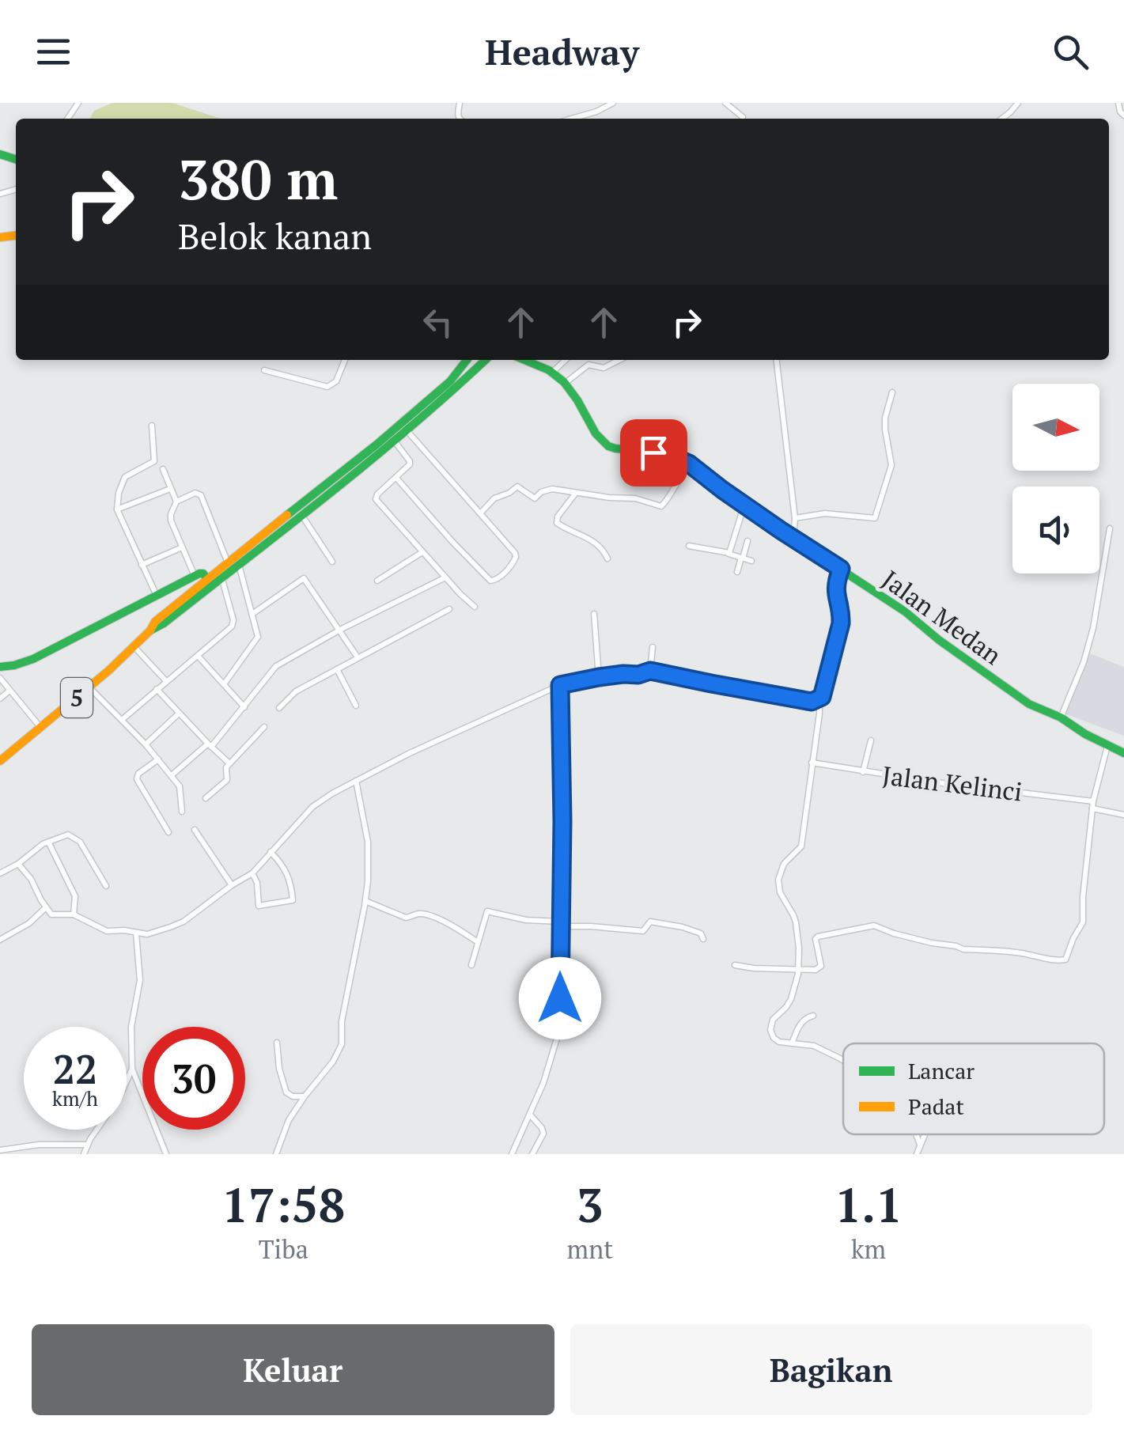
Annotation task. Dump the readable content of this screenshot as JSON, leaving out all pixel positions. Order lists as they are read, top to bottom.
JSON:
{
  "streets": {
    "main road": ["Jalan Medan", "5"],
    "street": ["Jalan Kelinci"]
  },
  "legend": ["Lancar", "Padat"],
  "north": "right",
  "page": {
    "header": "Headway",
    "turn": ["380 m", "Belok kanan"],
    "speed": "22 km/h",
    "limit": "30",
    "eta": [
      "17:58",
      "Tiba",
      "3",
      "mnt",
      "1.1",
      "km"
    ],
    "buttons": ["Keluar", "Bagikan"]
  }
}
